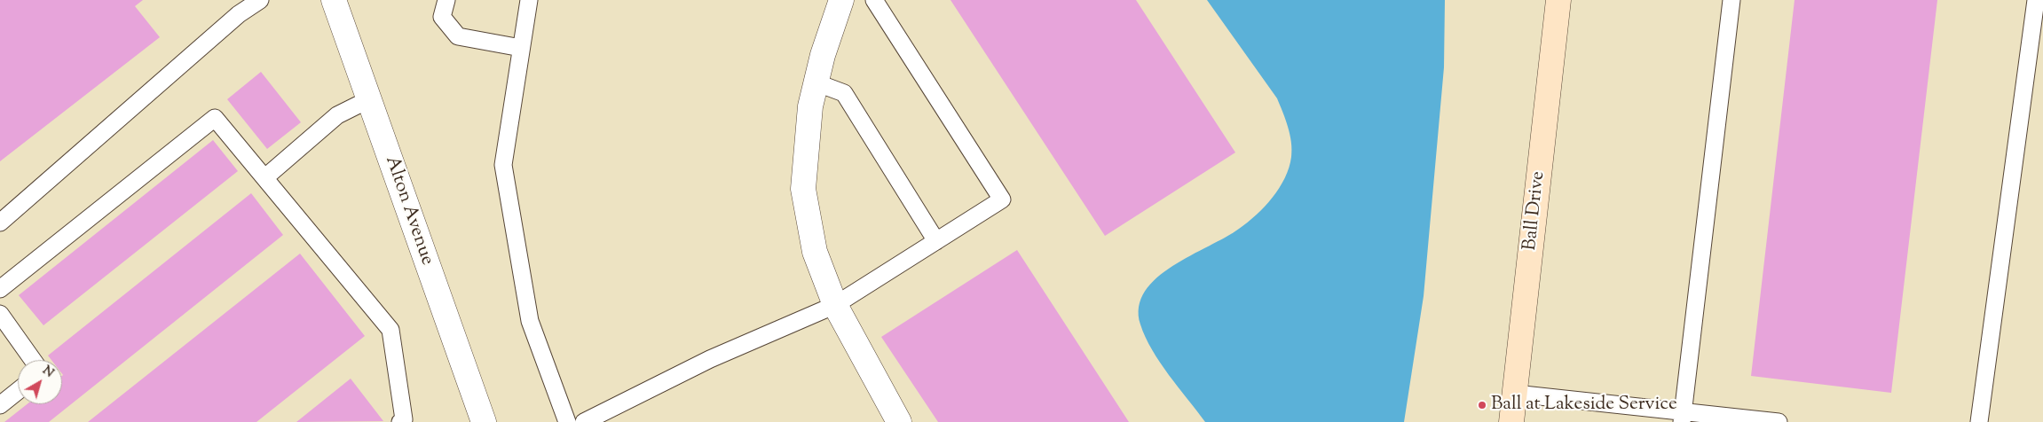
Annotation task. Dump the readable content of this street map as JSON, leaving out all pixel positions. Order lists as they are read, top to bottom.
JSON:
{
  "streets": {
    "street": ["Alton Avenue", "Ball Drive"]
  },
  "places": ["Ball at Lakeside Service"],
  "north": "top right"
}
